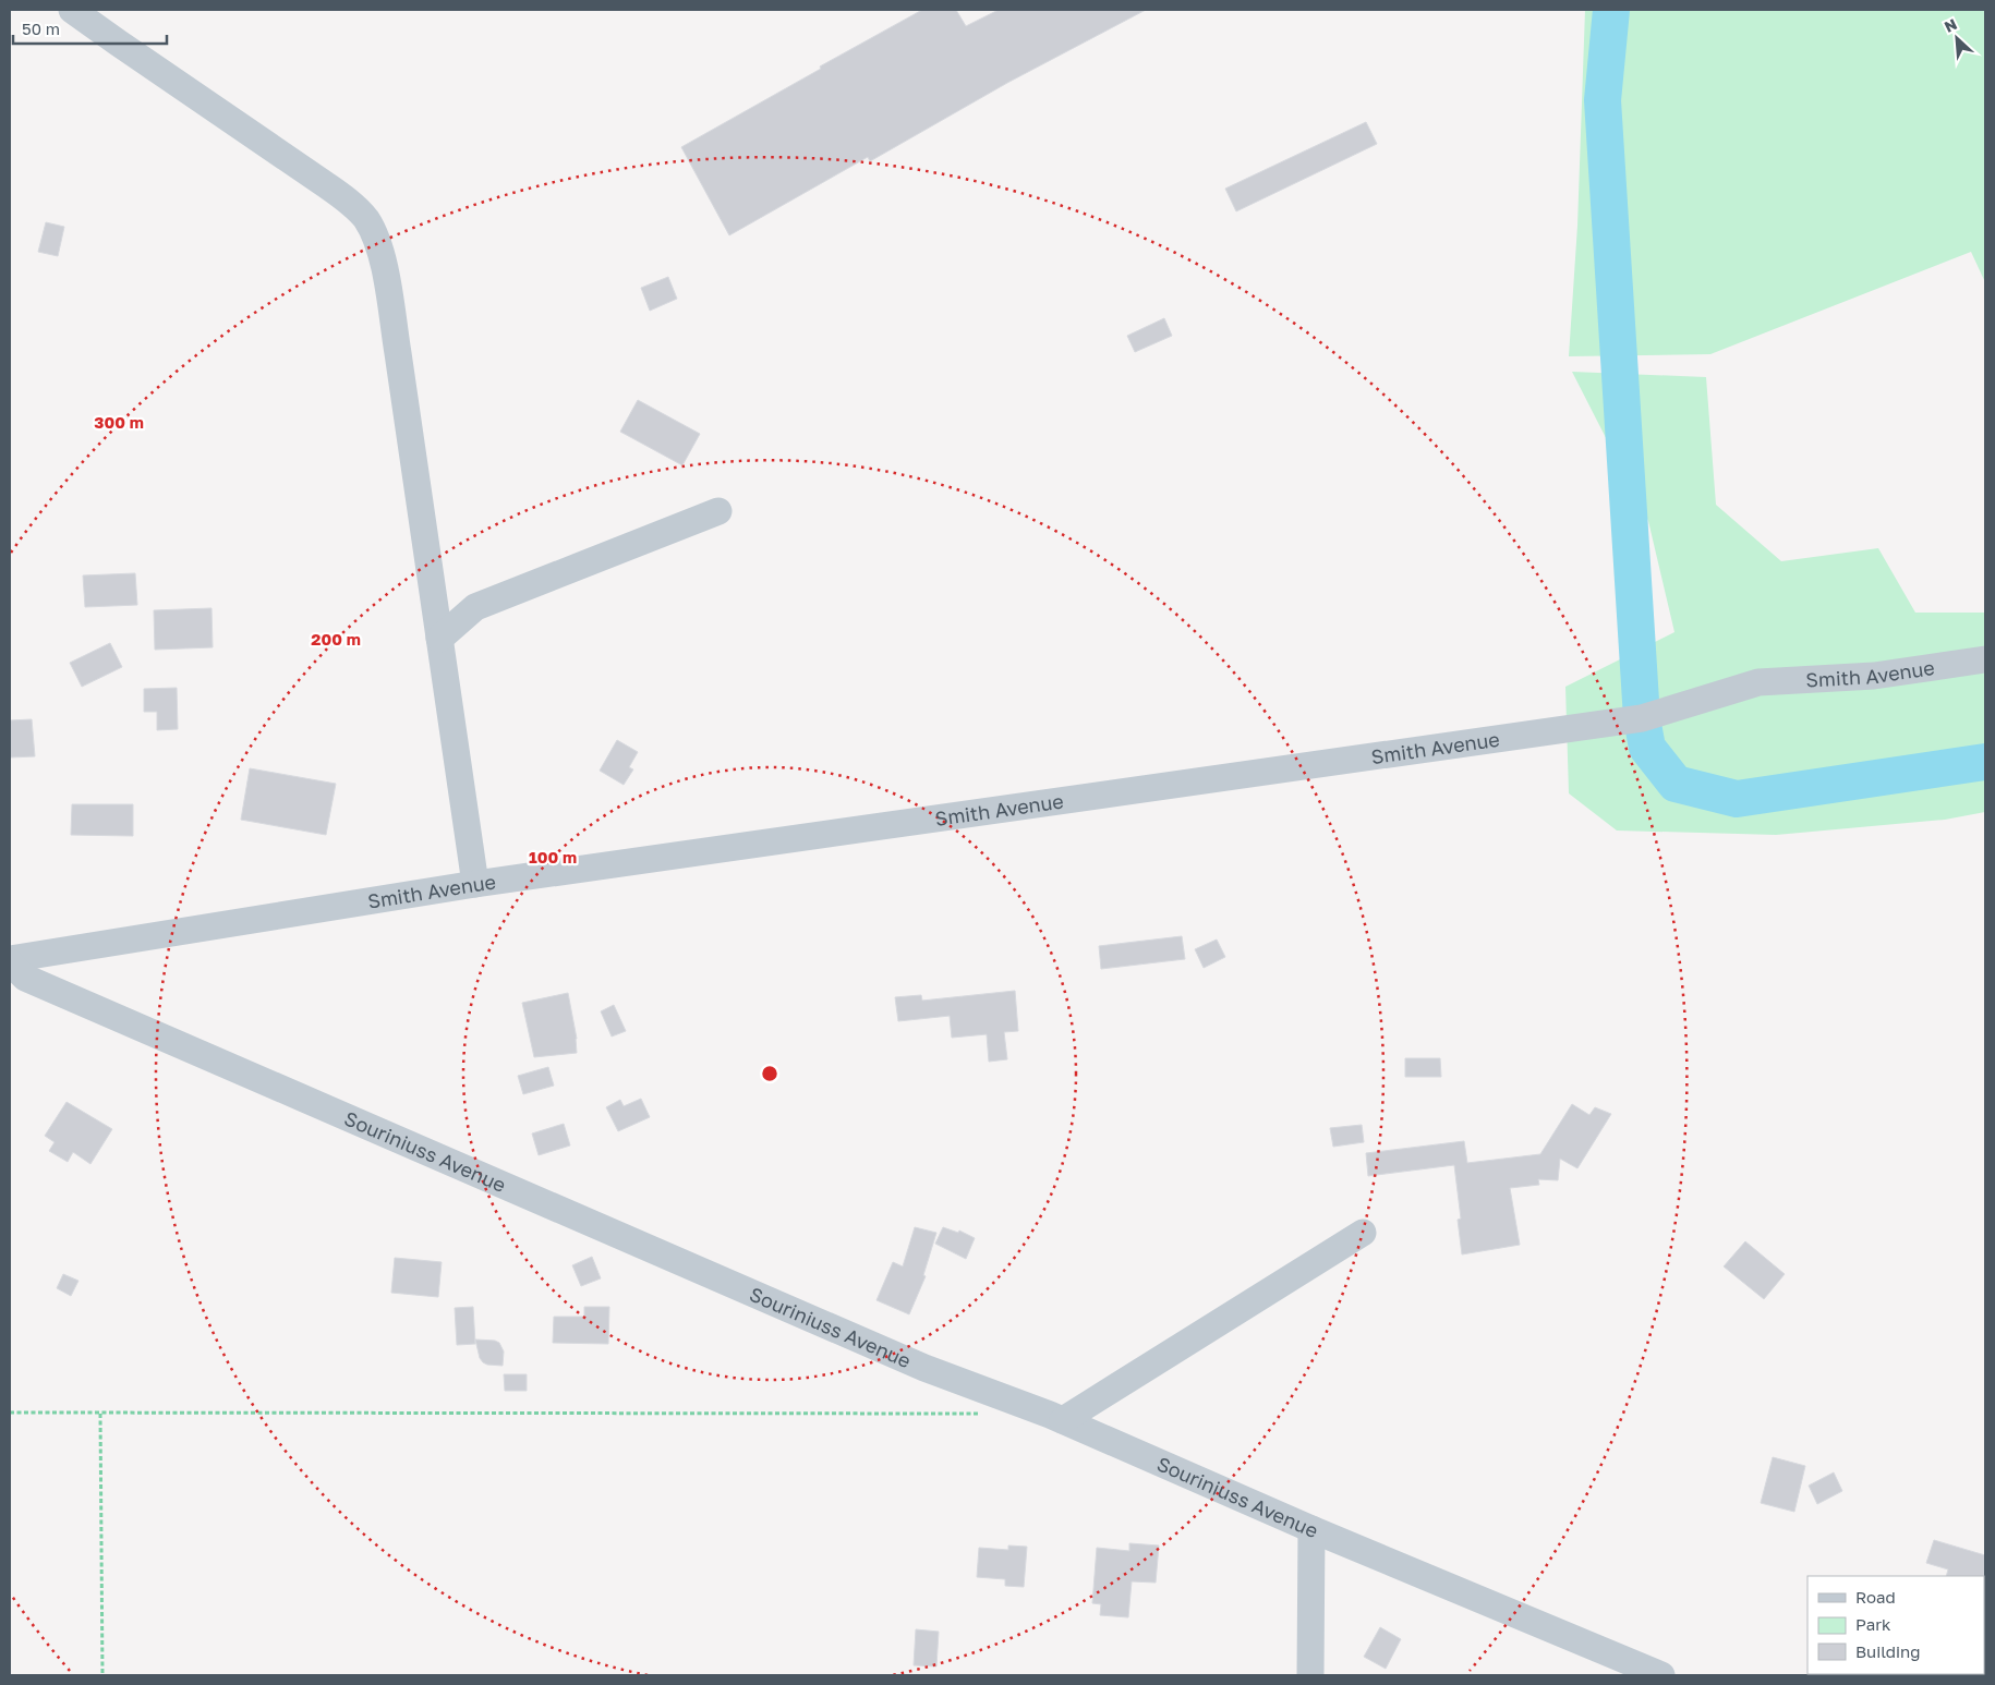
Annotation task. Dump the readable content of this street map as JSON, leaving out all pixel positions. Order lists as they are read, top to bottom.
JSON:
{
  "streets": {
    "street": ["Smith Avenue", "Souriniuss Avenue"]
  },
  "crossings": [
    ["Smith Avenue", "Souriniuss Avenue"]
  ],
  "legend": ["Road", "Park", "Building"],
  "scale_bar": "50 m",
  "north": "top left",
  "rings": ["300 m", "200 m", "100 m"]
}
